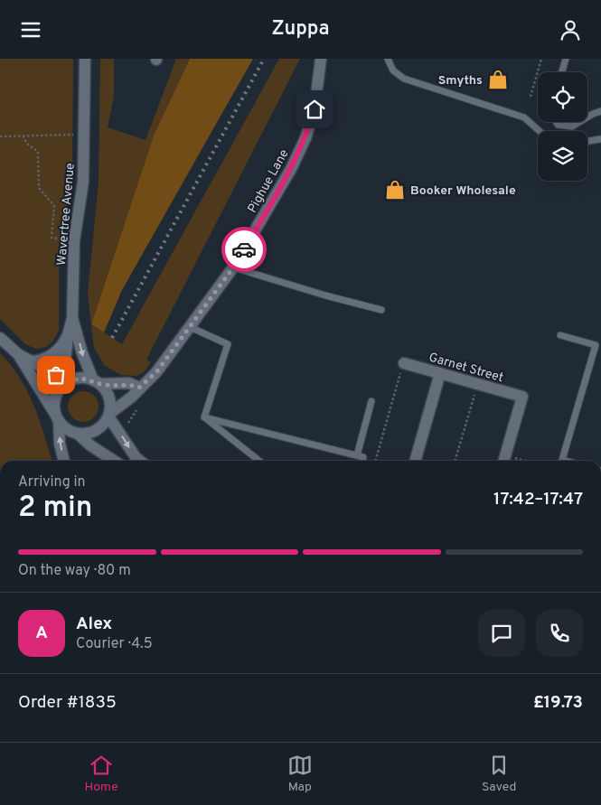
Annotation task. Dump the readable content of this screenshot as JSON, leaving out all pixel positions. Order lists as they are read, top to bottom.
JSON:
{
  "streets": {
    "street": ["Pighue Lane", "Wavertree Avenue", "Garnet Street"]
  },
  "crossings": [
    ["Pighue Lane", "Wavertree Avenue"]
  ],
  "places": {
    "shop": ["Smyths", "Booker Wholesale"]
  },
  "page": {
    "header": "Zuppa",
    "heading": ["2 min", "Arriving in", "17:42–17:47"],
    "panel": [
      "Alex",
      "Courier · 4.5",
      "Order #1835",
      "£19.73"
    ],
    "bar": "On the way · 80 m",
    "round": "A",
    "tabs": ["Home", "Map", "Saved"]
  }
}
